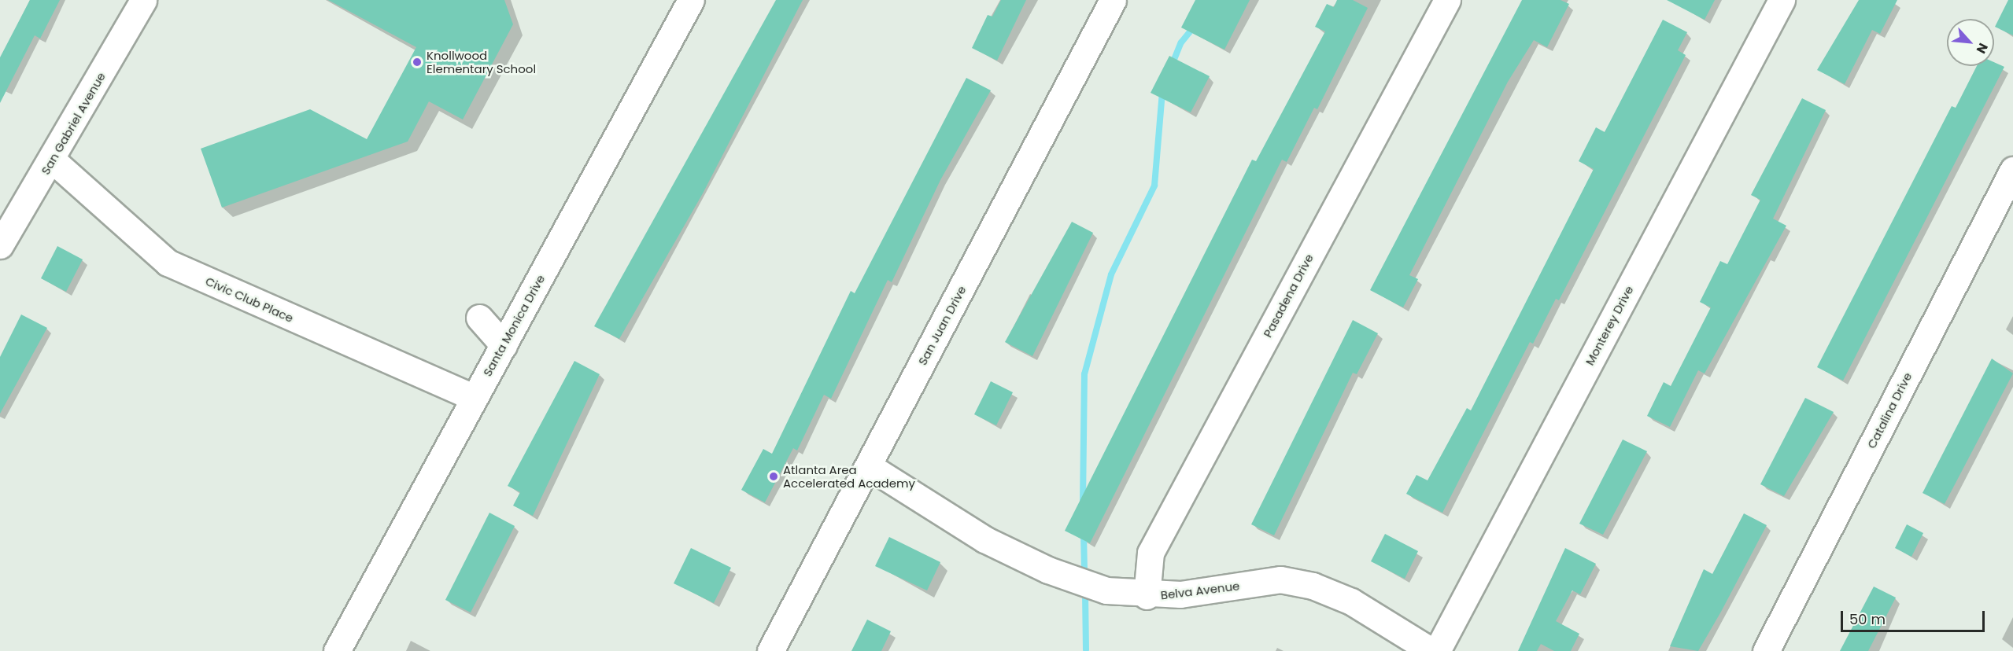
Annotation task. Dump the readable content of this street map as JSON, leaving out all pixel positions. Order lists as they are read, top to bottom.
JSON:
{
  "streets": {
    "street": [
      "San Gabriel Avenue",
      "Pasadena Drive",
      "Civic Club Place",
      "Santa Monica Drive",
      "San Juan Drive",
      "Monterey Drive",
      "Catalina Drive",
      "Belva Avenue"
    ]
  },
  "crossings": [
    ["San Gabriel Avenue", "Civic Club Place"],
    ["Pasadena Drive", "Belva Avenue"],
    ["Civic Club Place", "Santa Monica Drive"],
    ["San Juan Drive", "Belva Avenue"]
  ],
  "places": ["Knollwood Elementary School", "Atlanta Area Accelerated Academy"],
  "scale_bar": "50 m",
  "north": "bottom right"
}
